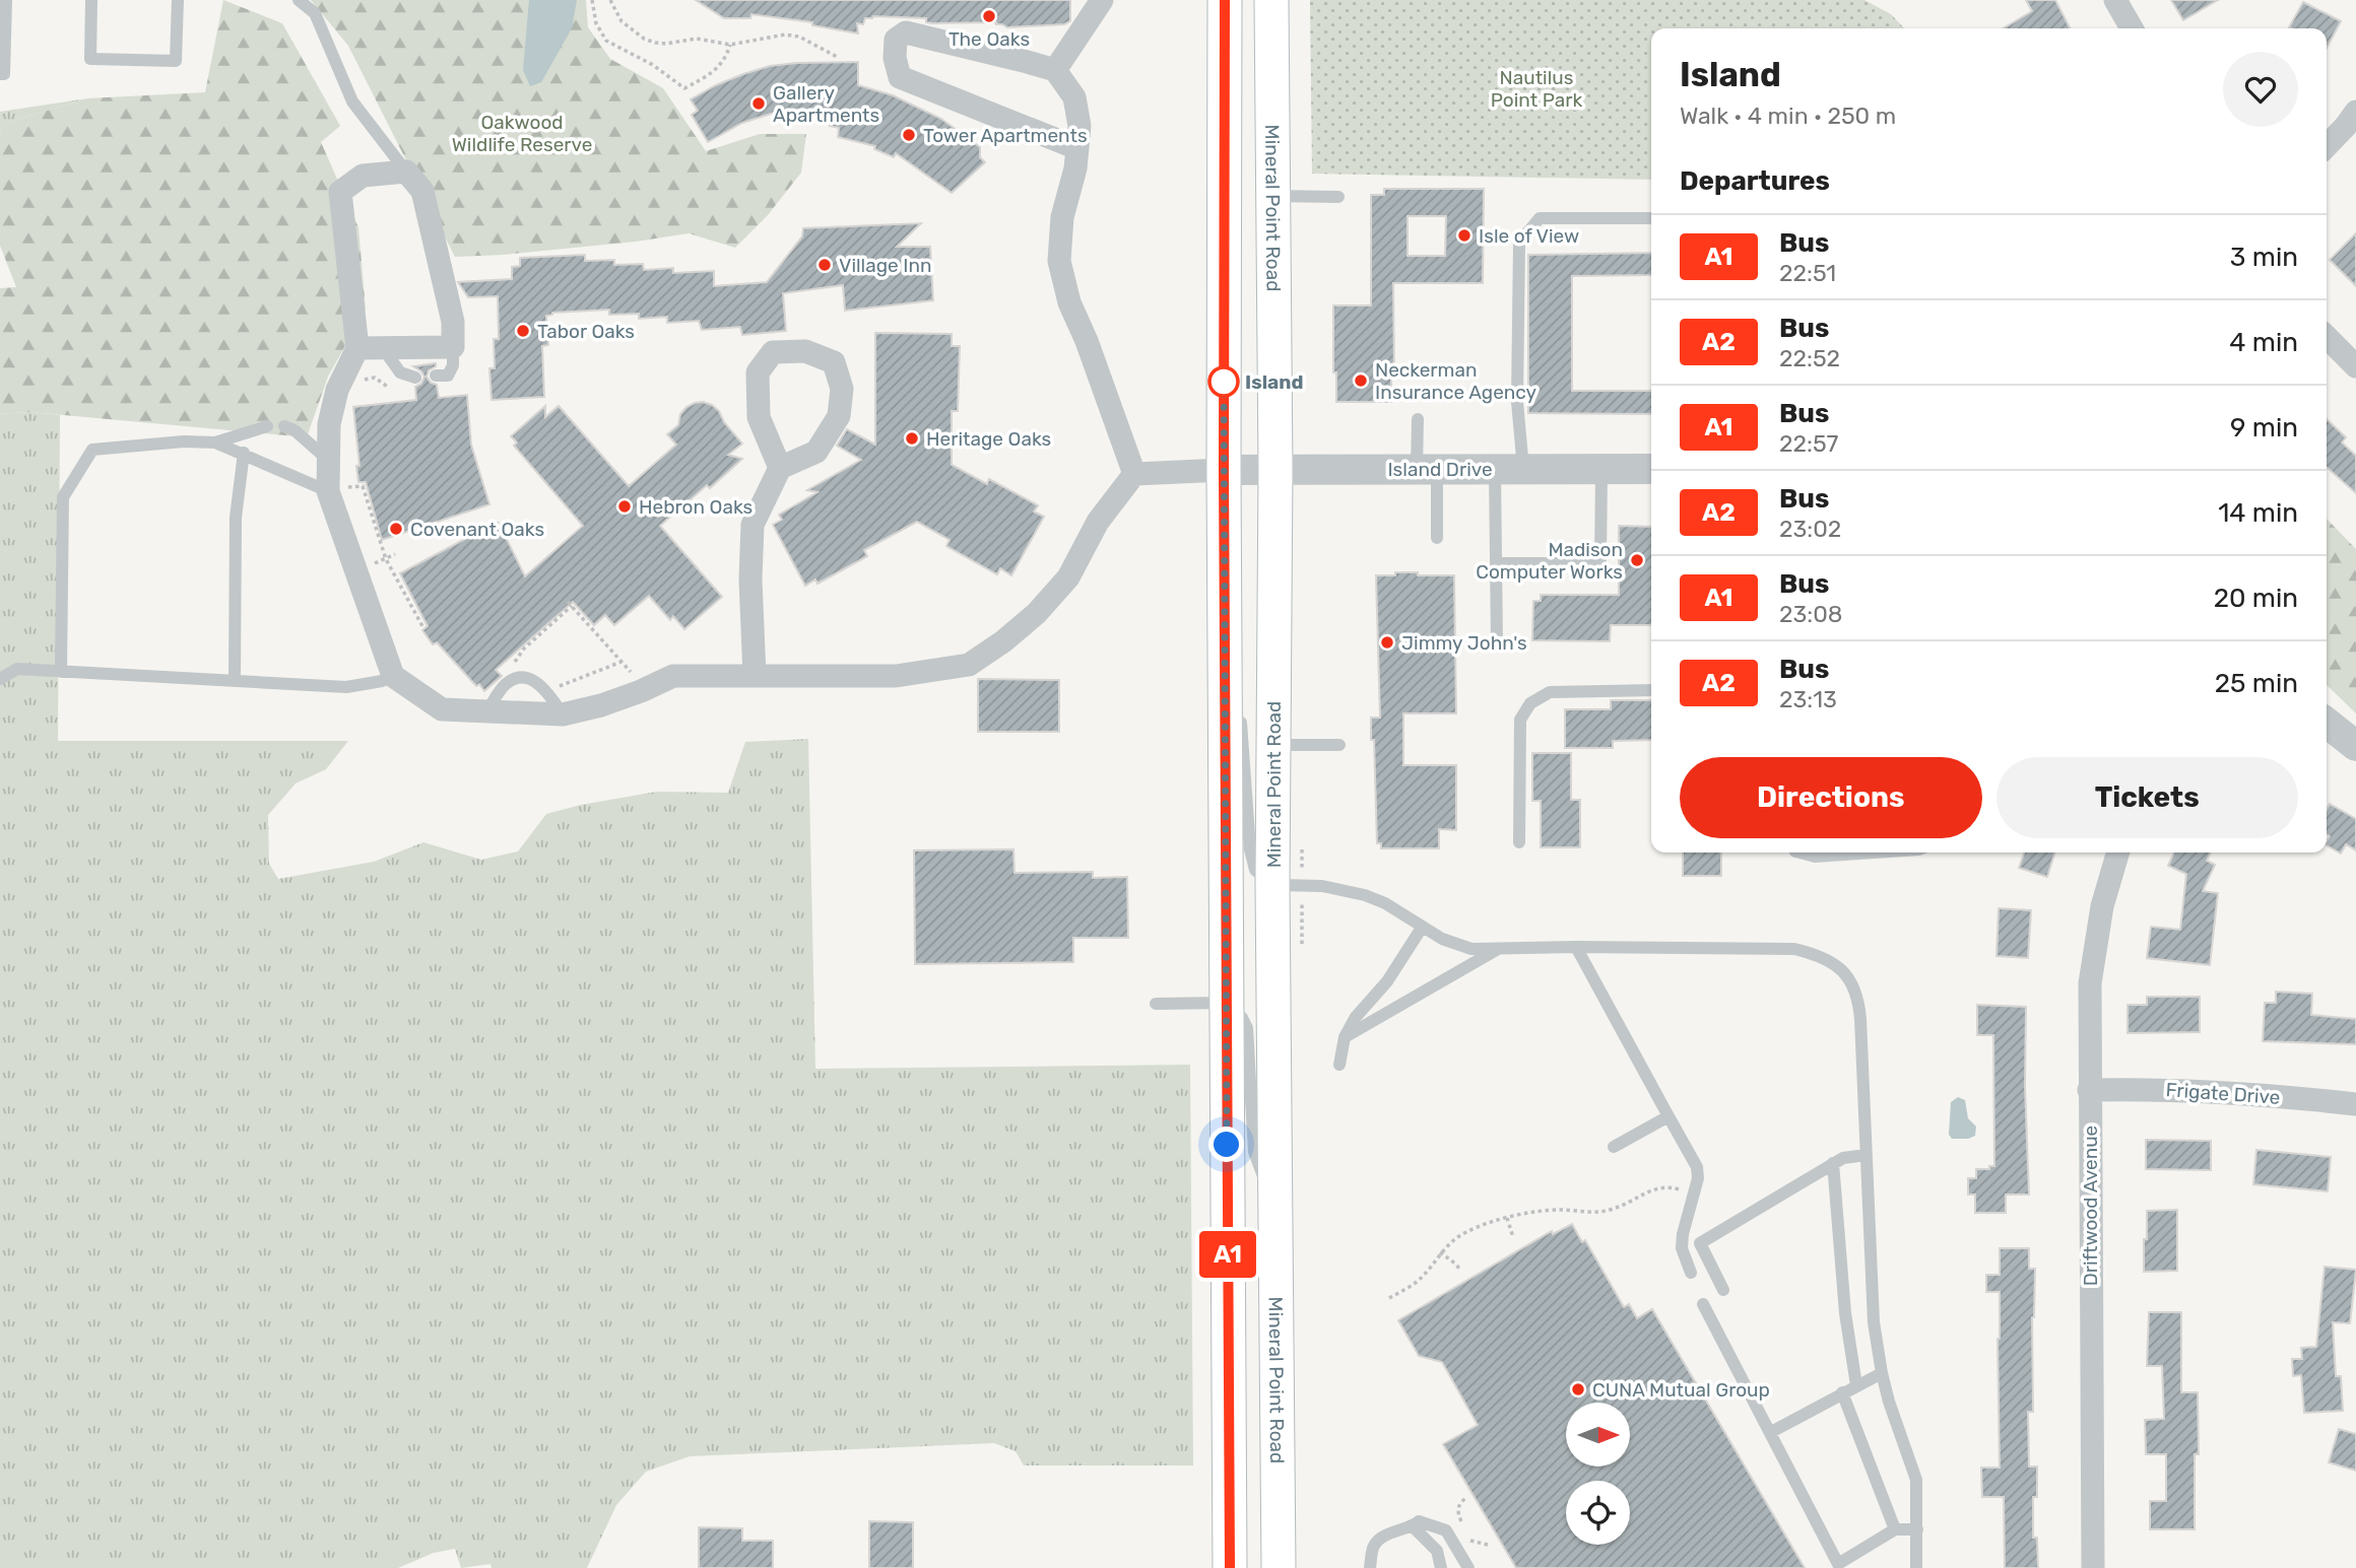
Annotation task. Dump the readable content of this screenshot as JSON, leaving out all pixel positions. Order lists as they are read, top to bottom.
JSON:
{
  "streets": {
    "main road": ["Mineral Point Road"],
    "street": ["Island Drive", "Frigate Drive", "Driftwood Avenue"]
  },
  "crossings": [
    ["Mineral Point Road", "Island Drive"],
    ["Frigate Drive", "Driftwood Avenue"]
  ],
  "parks": ["Nautilus Point Park", "Oakwood Wildlife Reserve"],
  "places": [
    "The Oaks",
    "Gallery Apartments",
    "Tower Apartments",
    "Isle of View",
    "Village Inn",
    "Tabor Oaks",
    "Neckerman Insurance Agency",
    "Island",
    "Heritage Oaks",
    "Hebron Oaks",
    "Covenant Oaks",
    "Madison Computer Works",
    "Jimmy John's",
    "CUNA Mutual Group"
  ],
  "lines": ["bus line A1"],
  "north": "right",
  "page": {
    "on_map": "A1",
    "heading": [
      ["Island", "Walk · 4 min · 250 m"],
      "Departures"
    ],
    "list": [
      {
        "mark": "A1",
        "name": "Bus",
        "note": "22:51",
        "value": "3 min"
      },
      {
        "mark": "A2",
        "name": "Bus",
        "note": "22:52",
        "value": "4 min"
      },
      {
        "mark": "A1",
        "name": "Bus",
        "note": "22:57",
        "value": "9 min"
      },
      {
        "mark": "A2",
        "name": "Bus",
        "note": "23:02",
        "value": "14 min"
      },
      {
        "mark": "A1",
        "name": "Bus",
        "note": "23:08",
        "value": "20 min"
      },
      {
        "mark": "A2",
        "name": "Bus",
        "note": "23:13",
        "value": "25 min"
      }
    ],
    "buttons": ["Directions", "Tickets"]
  }
}
